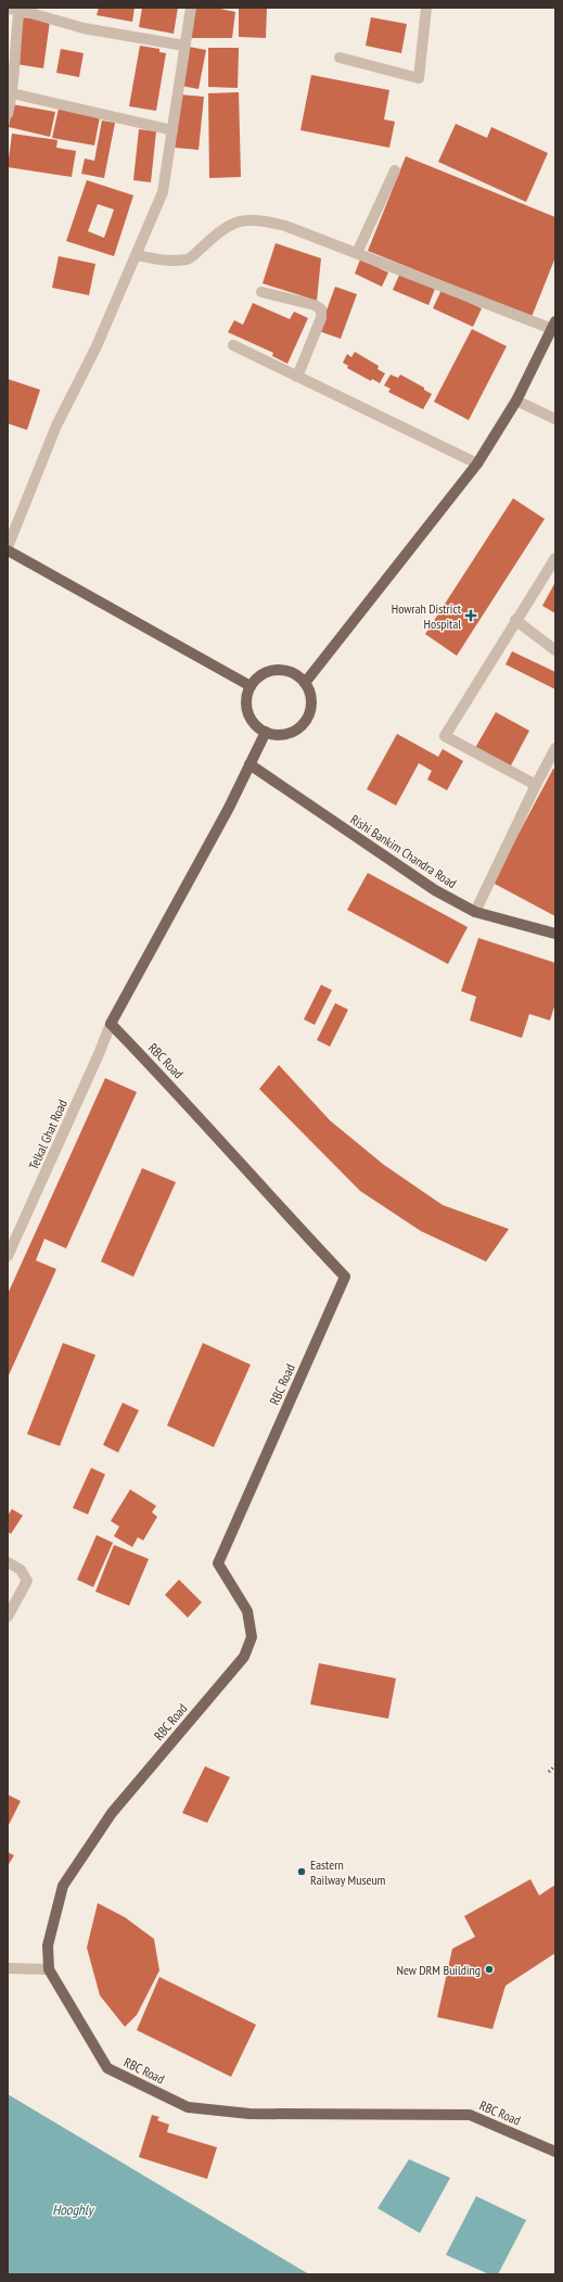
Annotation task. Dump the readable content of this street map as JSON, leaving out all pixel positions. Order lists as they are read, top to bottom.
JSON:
{
  "streets": {
    "main road": ["Rishi Bankim Chandra Road", "RBC Road"],
    "street": ["Telkal Ghat Road"]
  },
  "crossings": [
    ["RBC Road", "Telkal Ghat Road"]
  ],
  "water": ["Hooghly"],
  "places": {
    "health": ["Howrah District Hospital"],
    "other": ["Eastern Railway Museum", "New DRM Building"]
  }
}
